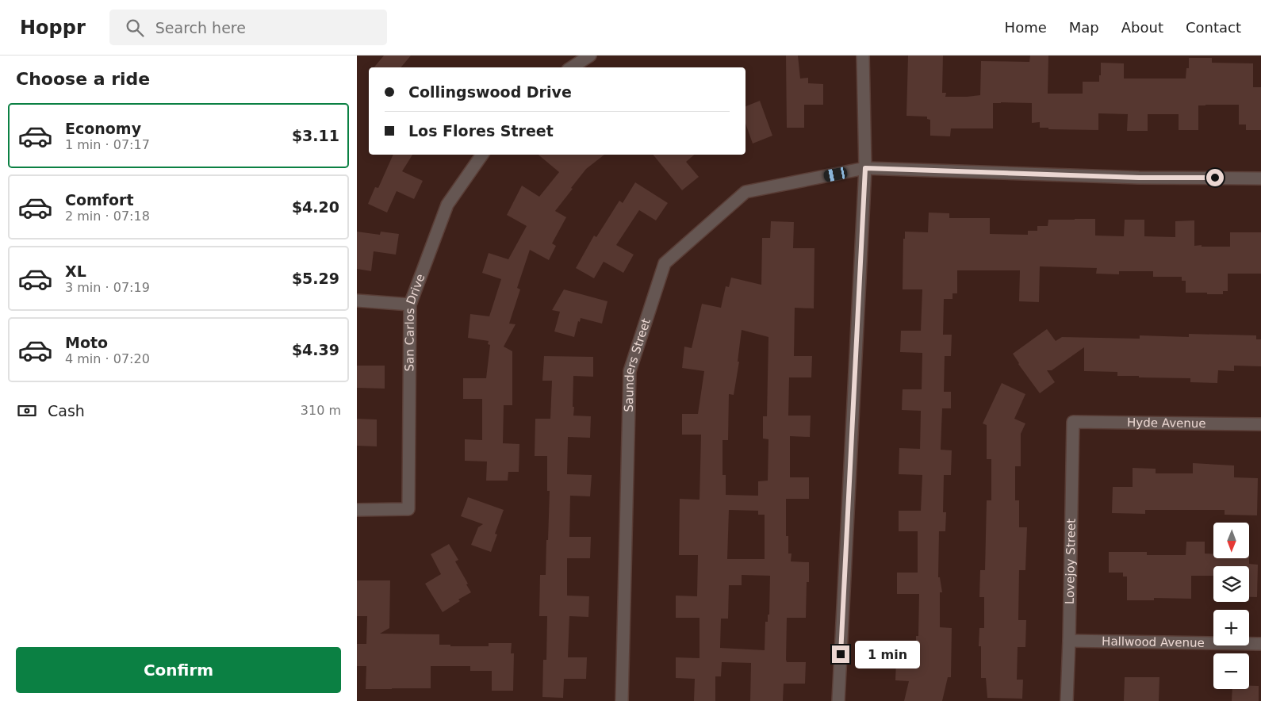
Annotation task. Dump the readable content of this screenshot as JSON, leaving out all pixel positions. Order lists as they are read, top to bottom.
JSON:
{
  "streets": {
    "street": [
      "San Carlos Drive",
      "Saunders Street",
      "Hyde Avenue",
      "Lovejoy Street",
      "Hallwood Avenue"
    ]
  },
  "crossings": [
    ["Hyde Avenue", "Lovejoy Street"],
    ["Lovejoy Street", "Hallwood Avenue"]
  ],
  "north": "bottom",
  "page": {
    "header": "Hoppr",
    "search": "Search here",
    "nav": [
      "Home",
      "Map",
      "About",
      "Contact"
    ],
    "heading": "Choose a ride",
    "banner": ["Collingswood Drive", "Los Flores Street"],
    "list": [
      {
        "name": "Economy",
        "note": "1 min · 07:17",
        "value": "$3.11"
      },
      {
        "name": "Comfort",
        "note": "2 min · 07:18",
        "value": "$4.20"
      },
      {
        "name": "XL",
        "note": "3 min · 07:19",
        "value": "$5.29"
      },
      {
        "name": "Moto",
        "note": "4 min · 07:20",
        "value": "$4.39"
      }
    ],
    "pay": ["Cash", "310 m"],
    "map_buttons": ["+", "−"],
    "buttons": "Confirm",
    "bubble": "1 min"
  }
}
